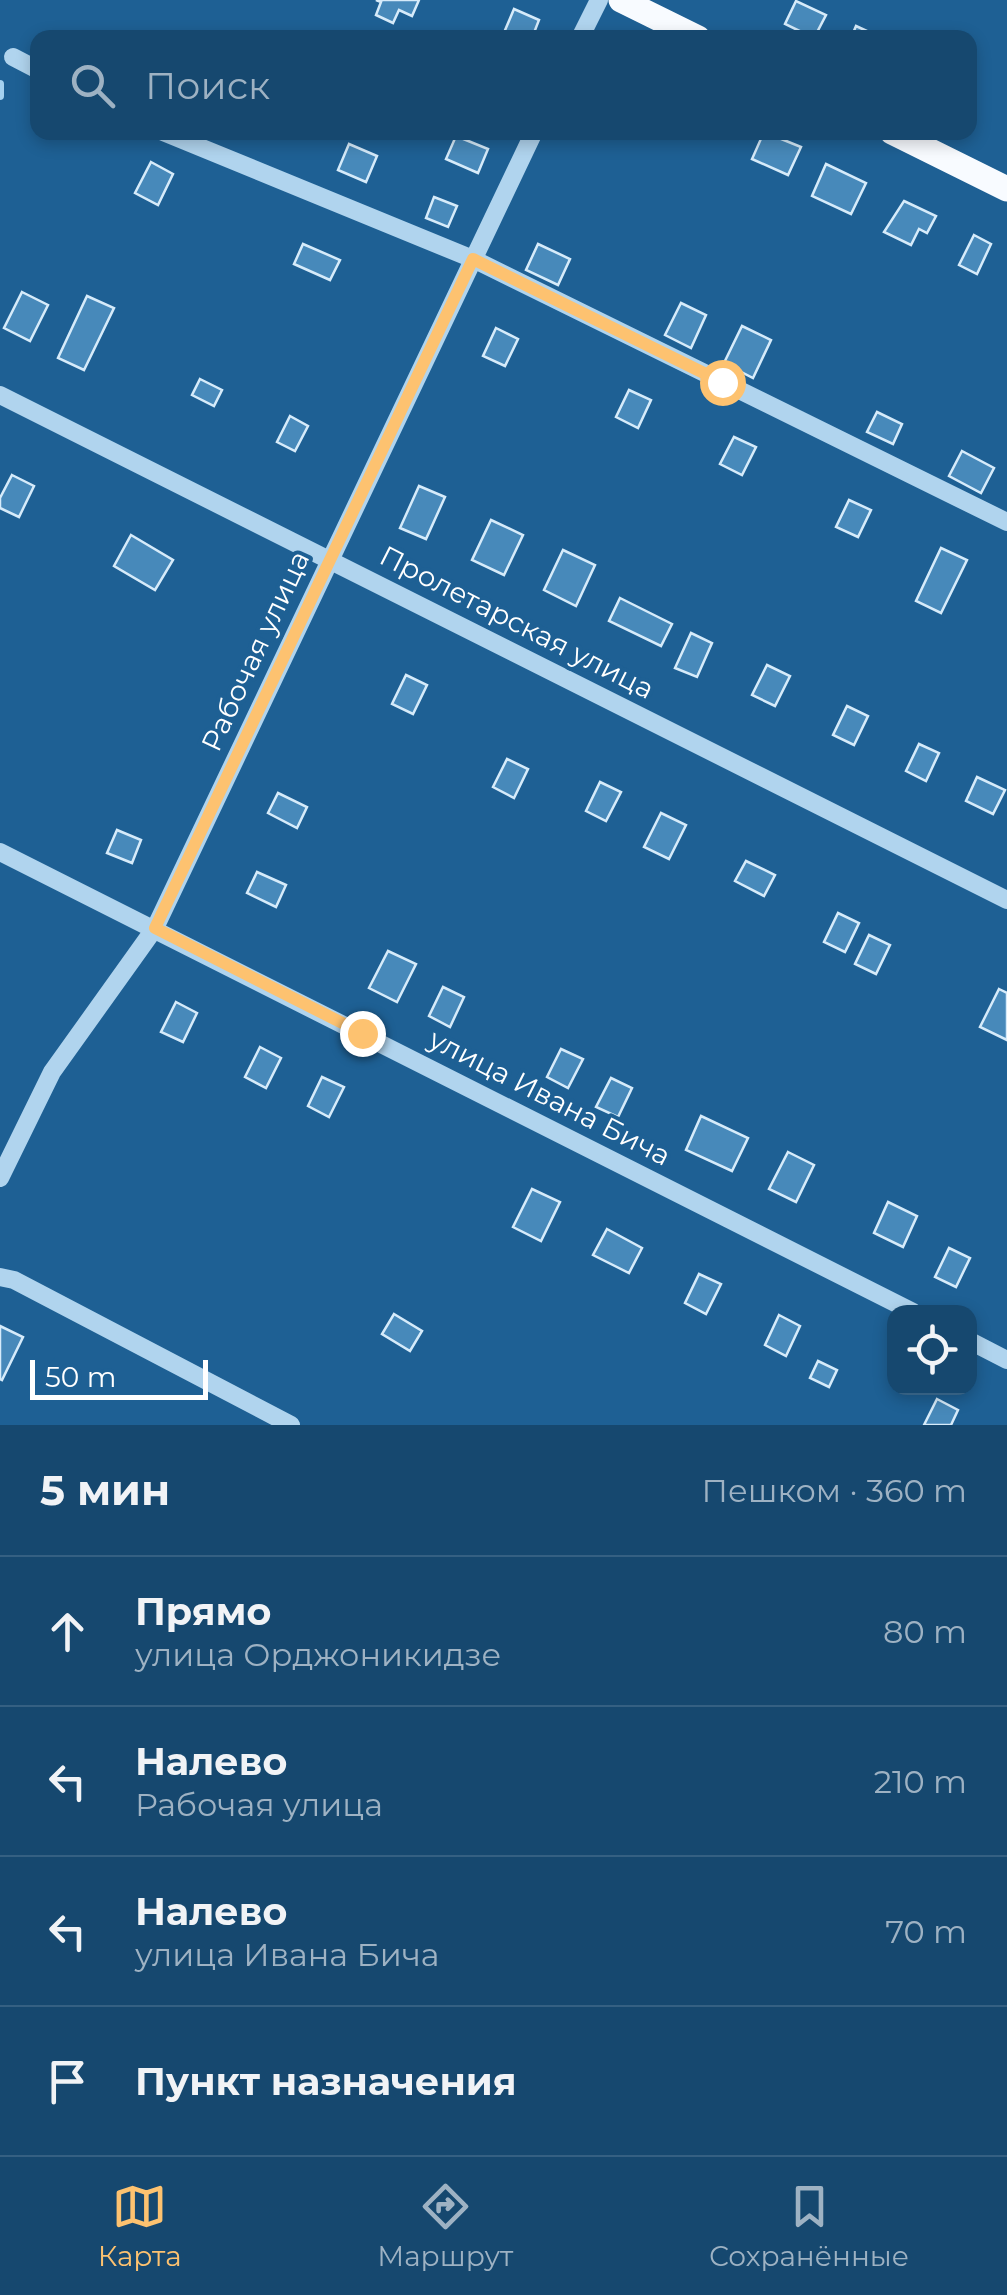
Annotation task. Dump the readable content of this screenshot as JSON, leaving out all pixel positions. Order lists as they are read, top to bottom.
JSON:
{
  "streets": {
    "street": ["Пролетарская улица", "Рабочая улица", "улица Ивана Бича"]
  },
  "crossings": [
    ["Пролетарская улица", "Рабочая улица"],
    ["Рабочая улица", "улица Ивана Бича"]
  ],
  "scale_bar": "50 m",
  "page": {
    "search": "Поиск",
    "scale": "50 m",
    "heading": ["5 мин", "Пешком · 360 m"],
    "list": [
      ["Прямо", "улица Орджоникидзе", "80 m"],
      ["Налево", "Рабочая улица", "210 m"],
      ["Налево", "улица Ивана Бича", "70 m"],
      "Пункт назначения"
    ],
    "nav": ["Карта", "Маршрут", "Сохранённые"]
  }
}
